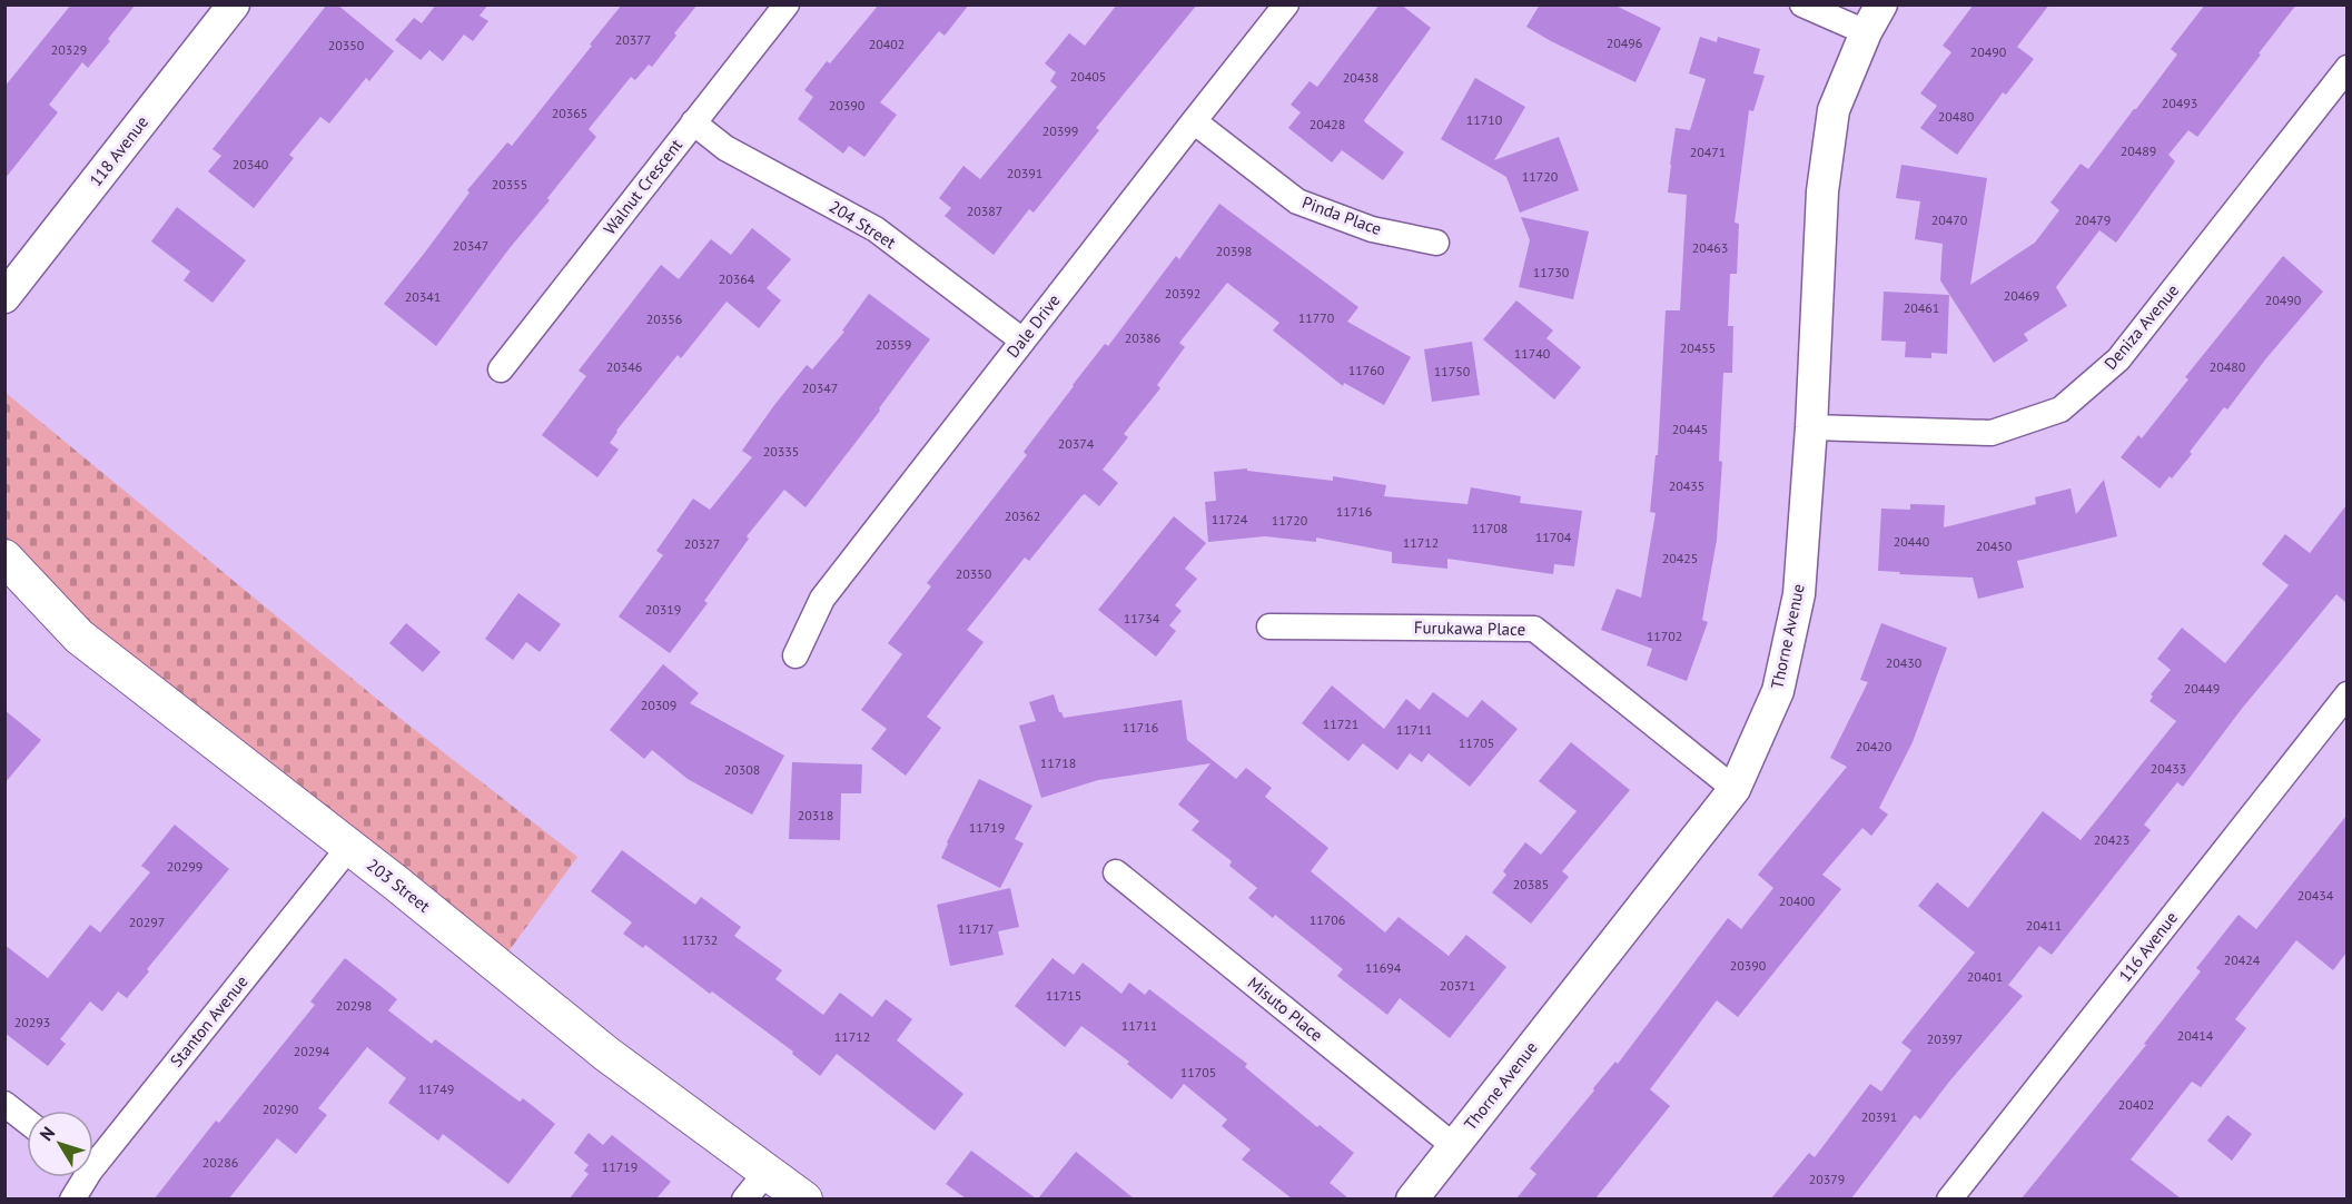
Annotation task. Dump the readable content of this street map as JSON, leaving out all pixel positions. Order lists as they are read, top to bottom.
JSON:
{
  "streets": {
    "main road": ["203 Street"],
    "street": [
      "118 Avenue",
      "Walnut Crescent",
      "Pinda Place",
      "204 Street",
      "Dale Drive",
      "Deniza Avenue",
      "Furukawa Place",
      "Thorne Avenue",
      "116 Avenue",
      "Misuto Place",
      "Stanton Avenue"
    ]
  },
  "crossings": [
    ["Walnut Crescent", "204 Street"],
    ["Pinda Place", "Dale Drive"],
    ["204 Street", "Dale Drive"],
    ["Deniza Avenue", "Thorne Avenue"],
    ["Furukawa Place", "Thorne Avenue"],
    ["Thorne Avenue", "Misuto Place"],
    ["203 Street", "Stanton Avenue"]
  ],
  "house_numbers": [
    "20377",
    "20496",
    "20402",
    "20350",
    "20329",
    "20490",
    "20405",
    "20438",
    "20493",
    "20390",
    "20365",
    "20480",
    "11710",
    "20428",
    "20399",
    "20489",
    "20471",
    "20340",
    "20391",
    "11720",
    "20355",
    "20387",
    "20470",
    "20479",
    "20347",
    "20463",
    "20398",
    "11730",
    "20364",
    "20392",
    "20469",
    "20341",
    "20490",
    "20461",
    "11770",
    "20356",
    "20386",
    "20359",
    "20455",
    "11740",
    "20346",
    "20480",
    "11760",
    "11750",
    "20347",
    "20445",
    "20374",
    "20335",
    "20435",
    "11716",
    "20362",
    "11724",
    "11720",
    "11708",
    "11704",
    "20440",
    "11712",
    "20327",
    "20450",
    "20425",
    "20350",
    "20319",
    "11734",
    "11702",
    "20430",
    "20449",
    "20309",
    "11721",
    "11716",
    "11711",
    "11705",
    "20420",
    "11718",
    "20433",
    "20308",
    "20318",
    "11719",
    "20423",
    "20299",
    "20385",
    "20434",
    "20400",
    "11706",
    "20297",
    "20411",
    "11717",
    "11732",
    "20424",
    "20390",
    "11694",
    "20401",
    "20371",
    "11715",
    "20298",
    "20293",
    "11711",
    "20414",
    "11712",
    "20397",
    "20294",
    "11705",
    "11749",
    "20402",
    "20290",
    "20391",
    "20286",
    "11719",
    "20379"
  ],
  "north": "top left"
}
